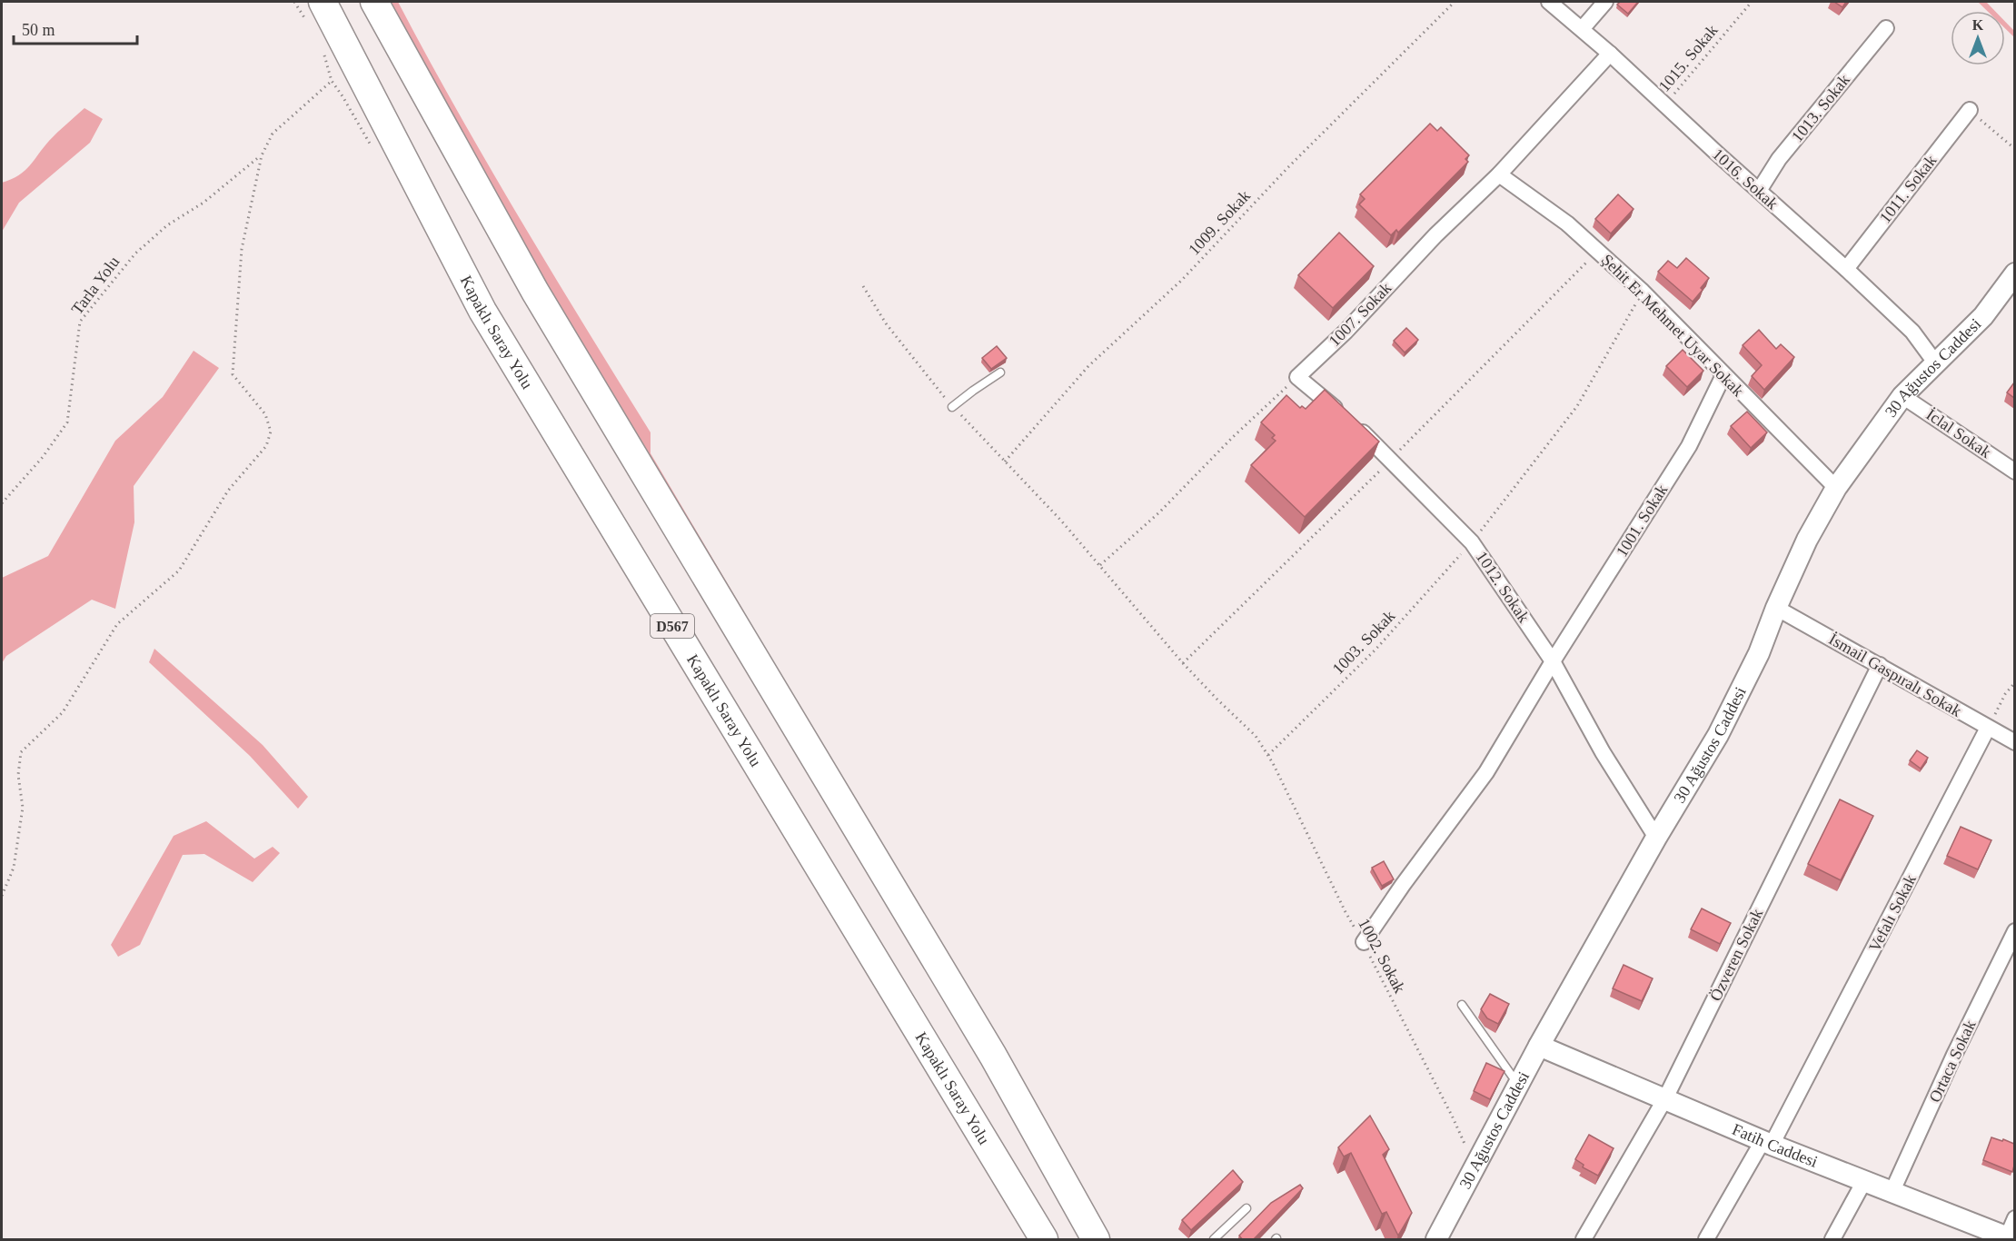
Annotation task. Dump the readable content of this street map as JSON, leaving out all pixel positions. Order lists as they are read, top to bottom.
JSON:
{
  "streets": {
    "highway": ["Kapaklı Saray Yolu", "D567"],
    "street": [
      "1013. Sokak",
      "1016. Sokak",
      "1011. Sokak",
      "1007. Sokak",
      "Şehit Er Mehmet Uyar Sokak",
      "30 Ağustos Caddesi",
      "İclal Sokak",
      "1001. Sokak",
      "1012. Sokak",
      "İsmail Gaspıralı Sokak",
      "Vefalı Sokak",
      "Özveren Sokak",
      "Ortaca Sokak",
      "Fatih Caddesi"
    ],
    "path": [
      "1015. Sokak",
      "1009. Sokak",
      "Tarla Yolu",
      "1003. Sokak",
      "1002. Sokak"
    ]
  },
  "crossings": [
    ["1015. Sokak", "1016. Sokak"],
    ["1013. Sokak", "1016. Sokak"],
    ["1016. Sokak", "1011. Sokak"],
    ["1016. Sokak", "1007. Sokak"],
    ["1016. Sokak", "30 Ağustos Caddesi"],
    ["1009. Sokak", "1002. Sokak"],
    ["1007. Sokak", "Şehit Er Mehmet Uyar Sokak"],
    ["1007. Sokak", "1012. Sokak"],
    ["Şehit Er Mehmet Uyar Sokak", "30 Ağustos Caddesi"],
    ["Şehit Er Mehmet Uyar Sokak", "1001. Sokak"],
    ["Şehit Er Mehmet Uyar Sokak", "1003. Sokak"],
    ["30 Ağustos Caddesi", "İclal Sokak"],
    ["30 Ağustos Caddesi", "1012. Sokak"],
    ["30 Ağustos Caddesi", "İsmail Gaspıralı Sokak"],
    ["30 Ağustos Caddesi", "1002. Sokak"],
    ["30 Ağustos Caddesi", "Fatih Caddesi"],
    ["1001. Sokak", "1012. Sokak"],
    ["1001. Sokak", "1002. Sokak"],
    ["1012. Sokak", "1003. Sokak"],
    ["1003. Sokak", "1002. Sokak"],
    ["İsmail Gaspıralı Sokak", "Vefalı Sokak"],
    ["İsmail Gaspıralı Sokak", "Özveren Sokak"],
    ["Vefalı Sokak", "Fatih Caddesi"],
    ["Özveren Sokak", "Fatih Caddesi"],
    ["Ortaca Sokak", "Fatih Caddesi"]
  ],
  "scale_bar": "50 m",
  "north": "top"
}
